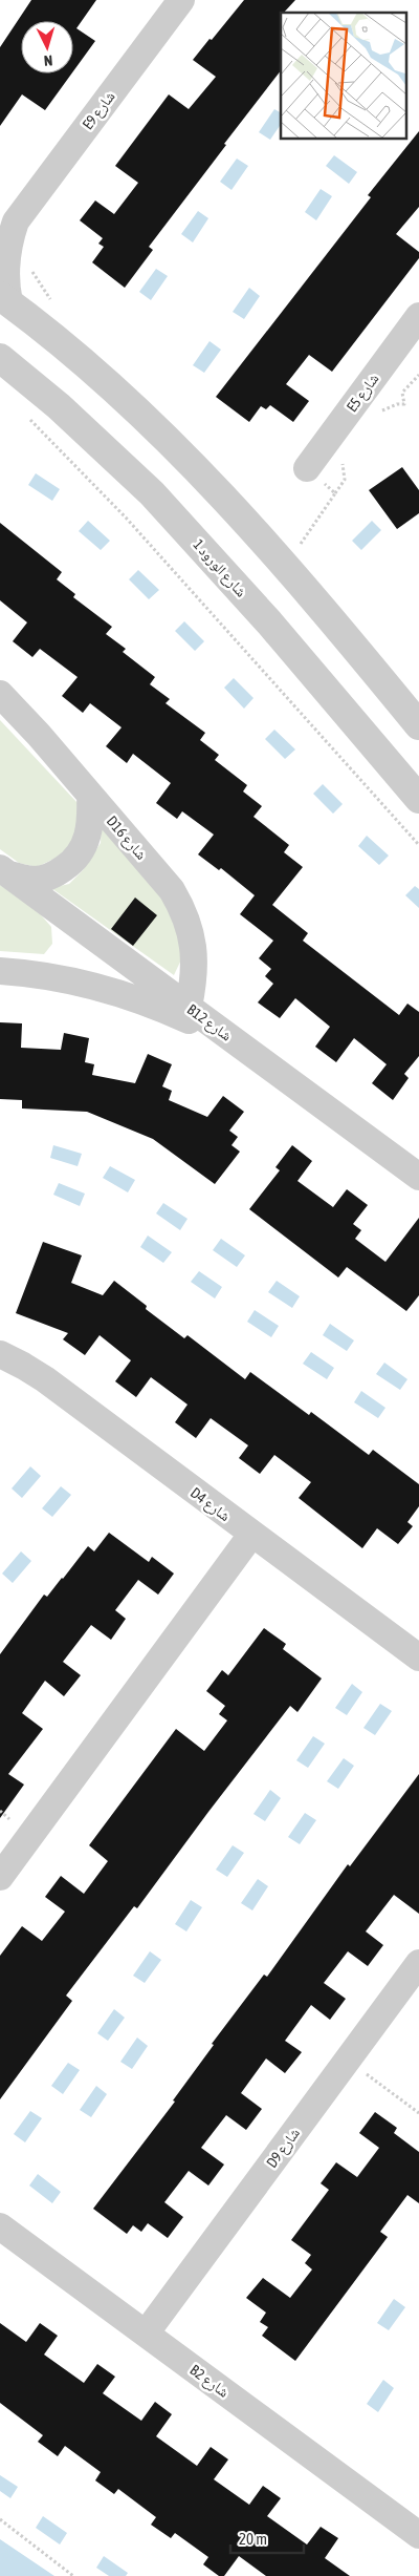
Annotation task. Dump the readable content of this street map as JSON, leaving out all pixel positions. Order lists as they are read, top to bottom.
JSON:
{
  "streets": {
    "street": [
      "E9 شارع",
      "E5 شارع",
      "شارع الورود 1",
      "D16 شارع",
      "B12 شارع",
      "D4 شارع",
      "D9 شارع",
      "B2 شارع"
    ]
  },
  "crossings": [
    ["D16 شارع", "B12 شارع"],
    ["D9 شارع", "B2 شارع"]
  ],
  "scale_bar": "20 m",
  "north": "bottom"
}
